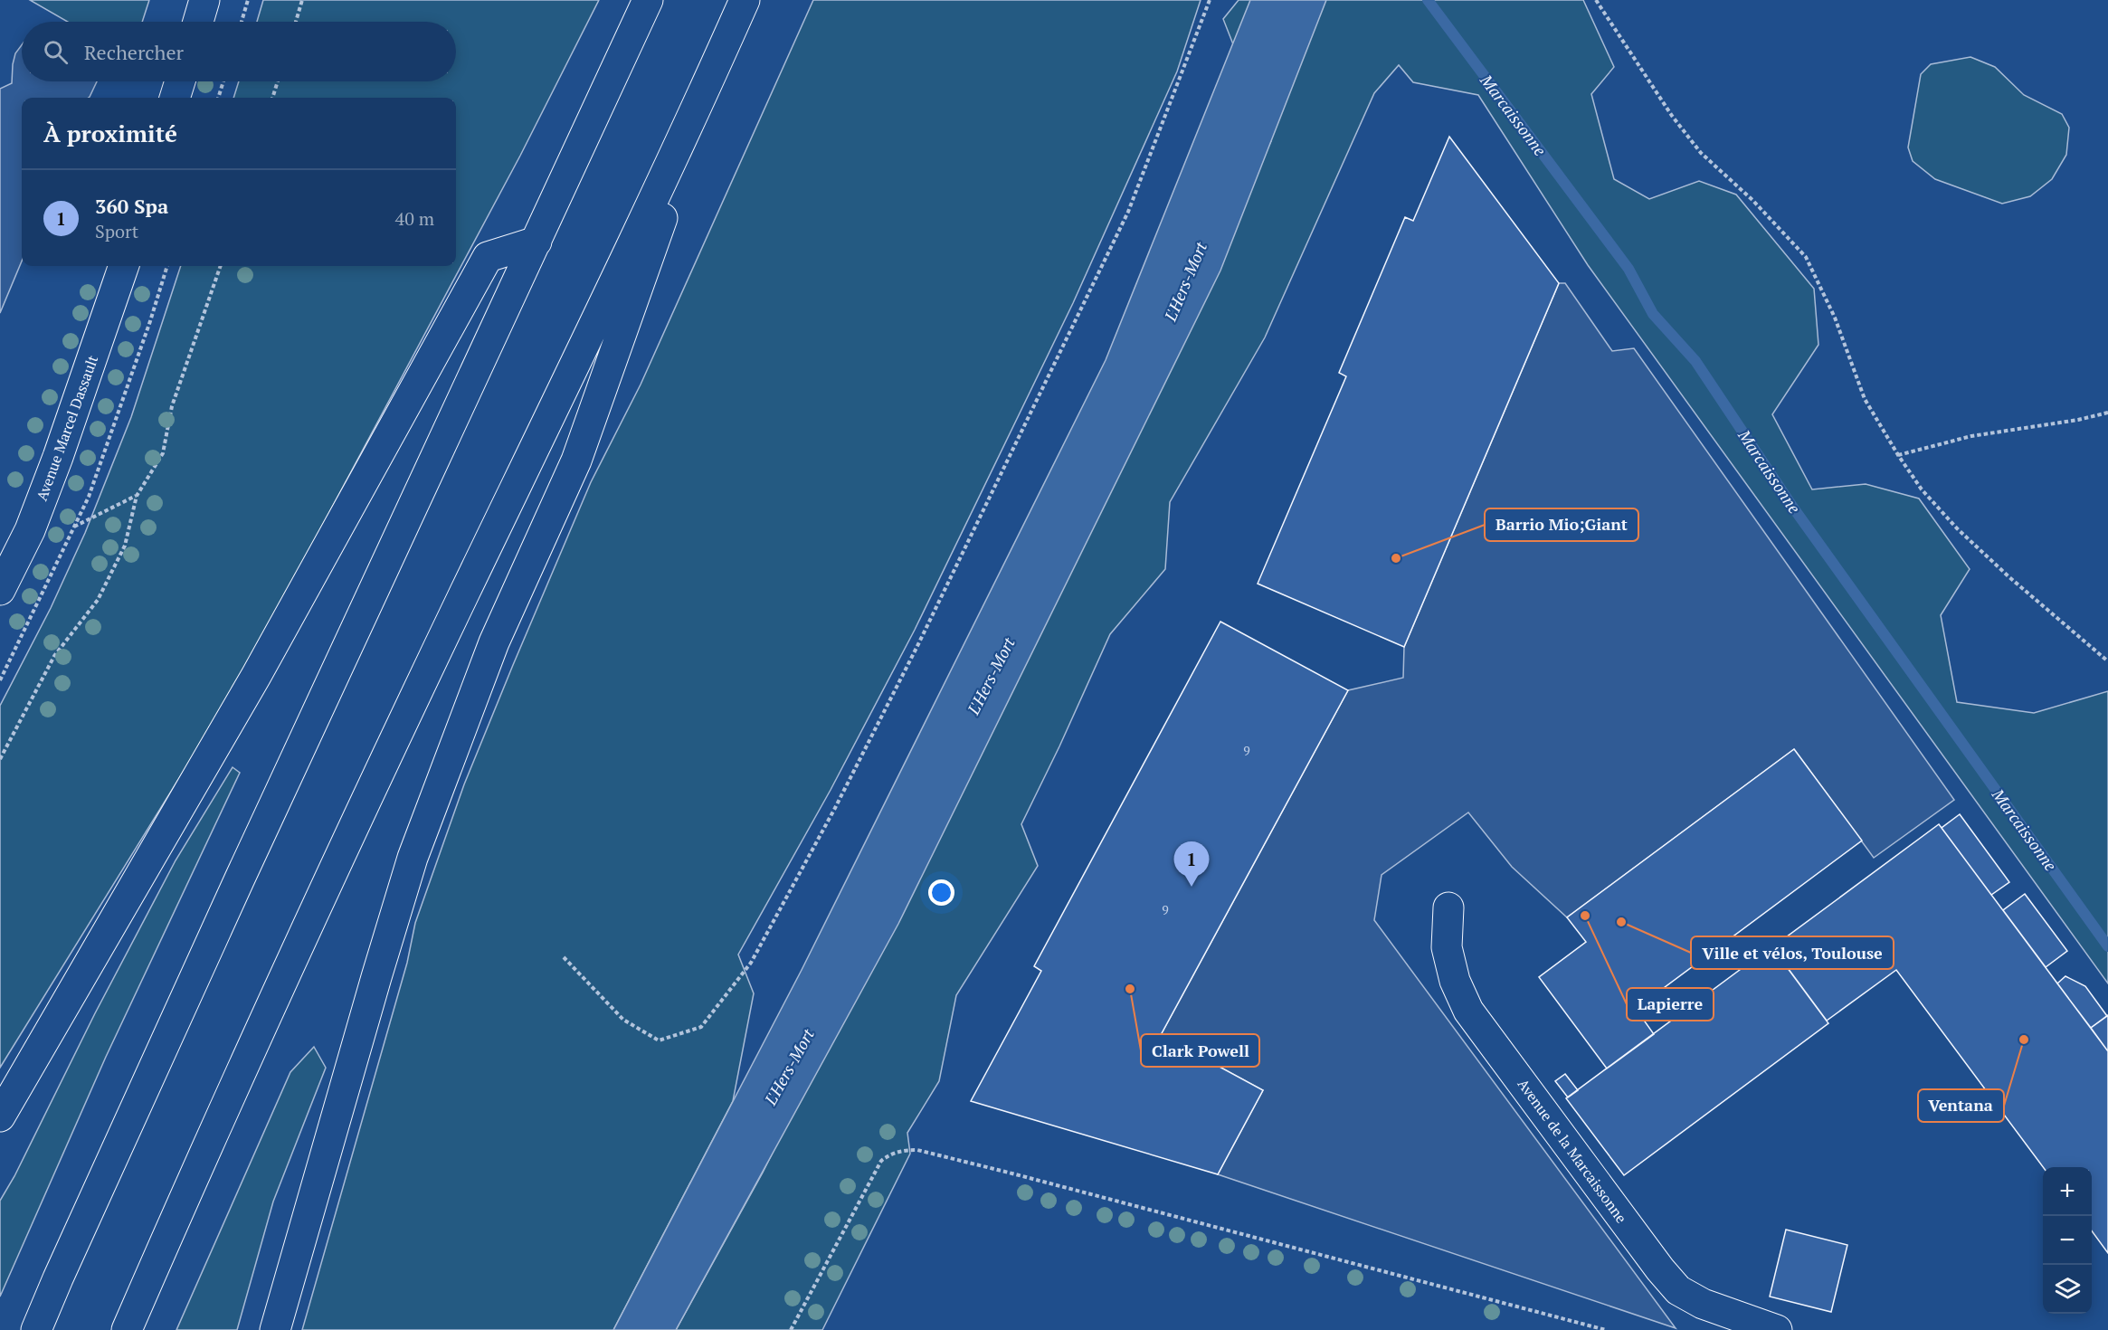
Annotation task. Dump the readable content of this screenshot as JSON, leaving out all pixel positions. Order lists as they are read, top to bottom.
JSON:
{
  "streets": {
    "main road": ["Avenue Marcel Dassault", "Avenue de la Marcaissonne"]
  },
  "water": ["Marcaissonne", "L'Hers-Mort"],
  "places": [
    "Barrio Mio;Giant",
    "Lapierre",
    "Ville et vélos, Toulouse",
    "Clark Powell",
    "Ventana"
  ],
  "house_numbers": ["9", "9"],
  "page": {
    "search": "Rechercher",
    "heading": "À proximité",
    "list": [
      {
        "mark": "1",
        "name": "360 Spa",
        "note": "Sport",
        "value": "40 m"
      }
    ],
    "pins": "1",
    "map_buttons": ["+", "−"]
  }
}
